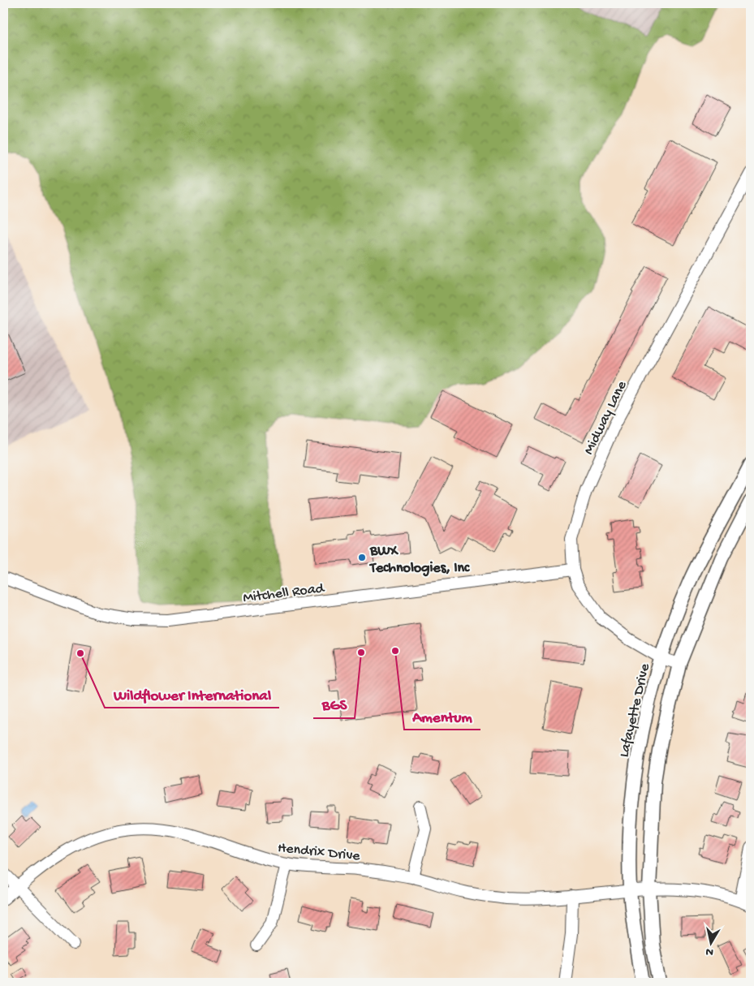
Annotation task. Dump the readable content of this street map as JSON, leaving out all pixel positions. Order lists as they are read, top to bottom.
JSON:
{
  "streets": {
    "main road": ["Lafayette Drive"],
    "street": ["Midway Lane", "Mitchell Road", "Hendrix Drive"]
  },
  "crossings": [
    ["Midway Lane", "Mitchell Road"],
    ["Midway Lane", "Lafayette Drive"],
    ["Lafayette Drive", "Hendrix Drive"]
  ],
  "places": [
    "BWX Technologies, Inc",
    "Amentum",
    "BGS",
    "Wildflower International"
  ],
  "north": "bottom"
}
